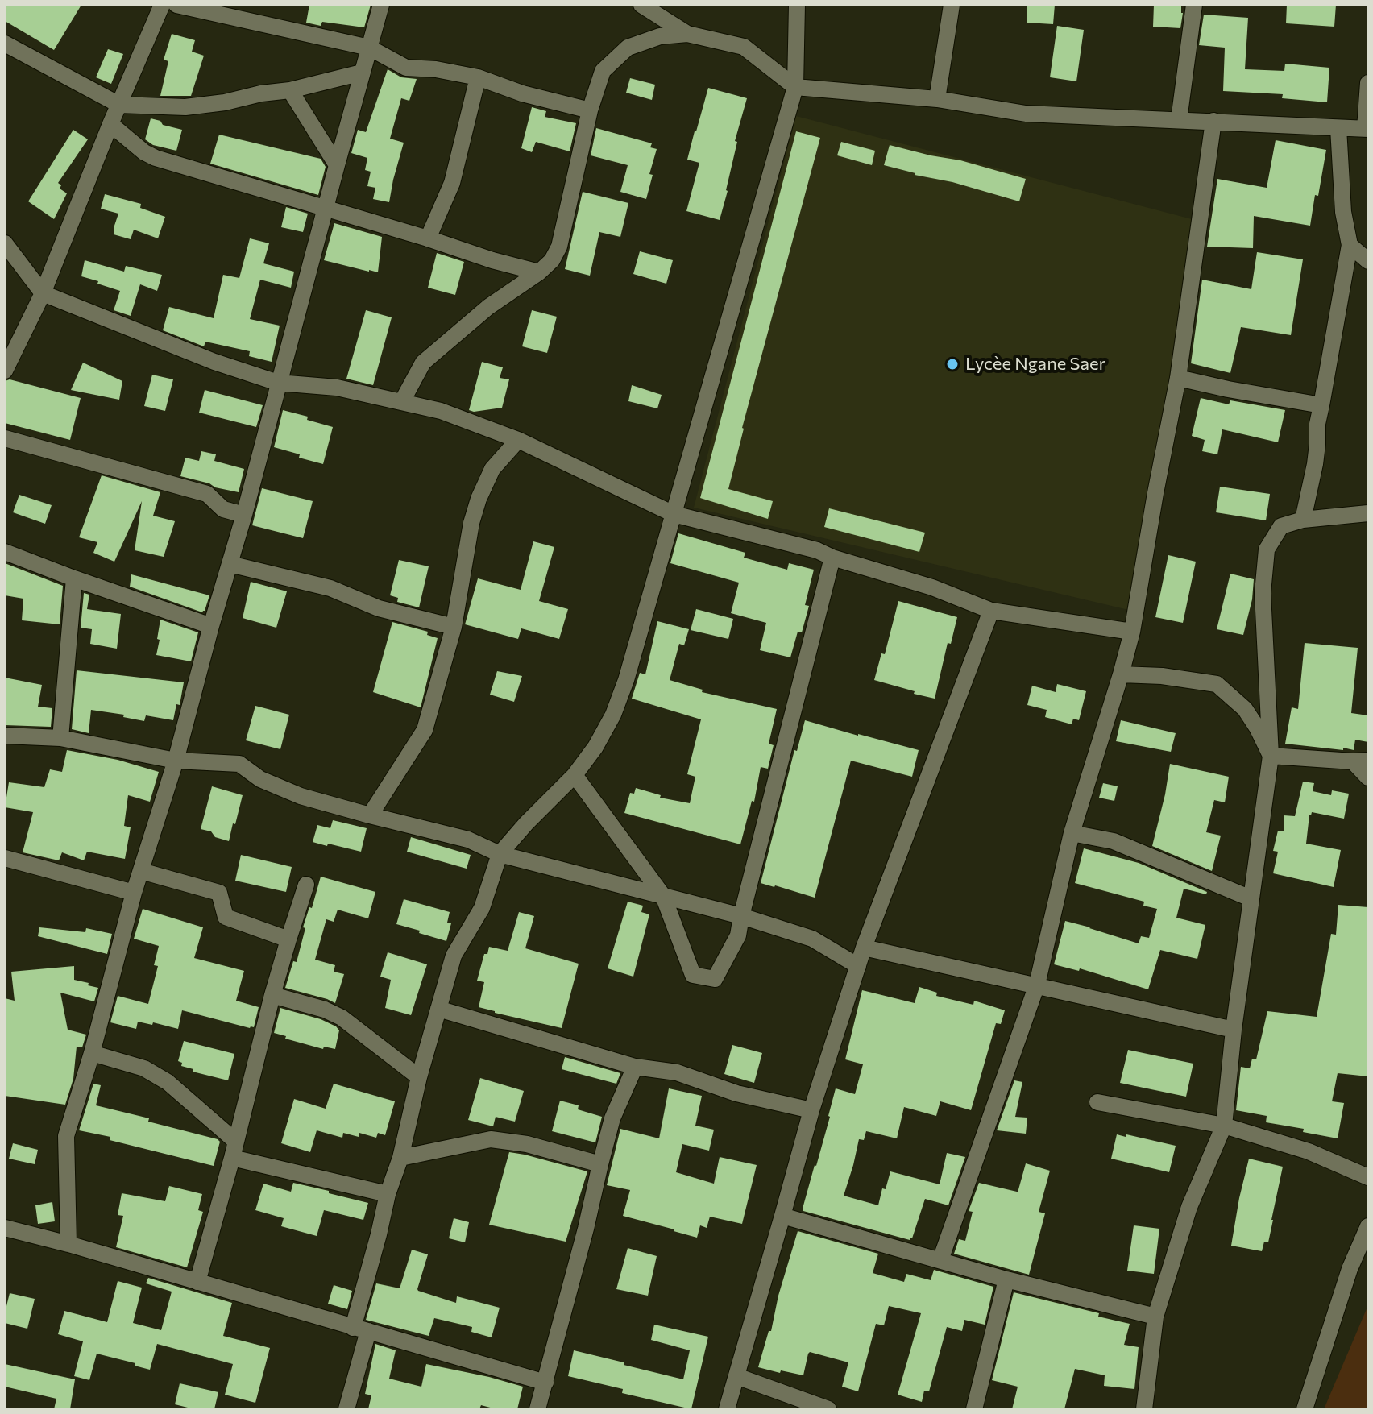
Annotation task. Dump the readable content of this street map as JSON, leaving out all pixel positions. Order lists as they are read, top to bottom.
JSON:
{
  "places": ["Lycèe Ngane Saer"]
}
